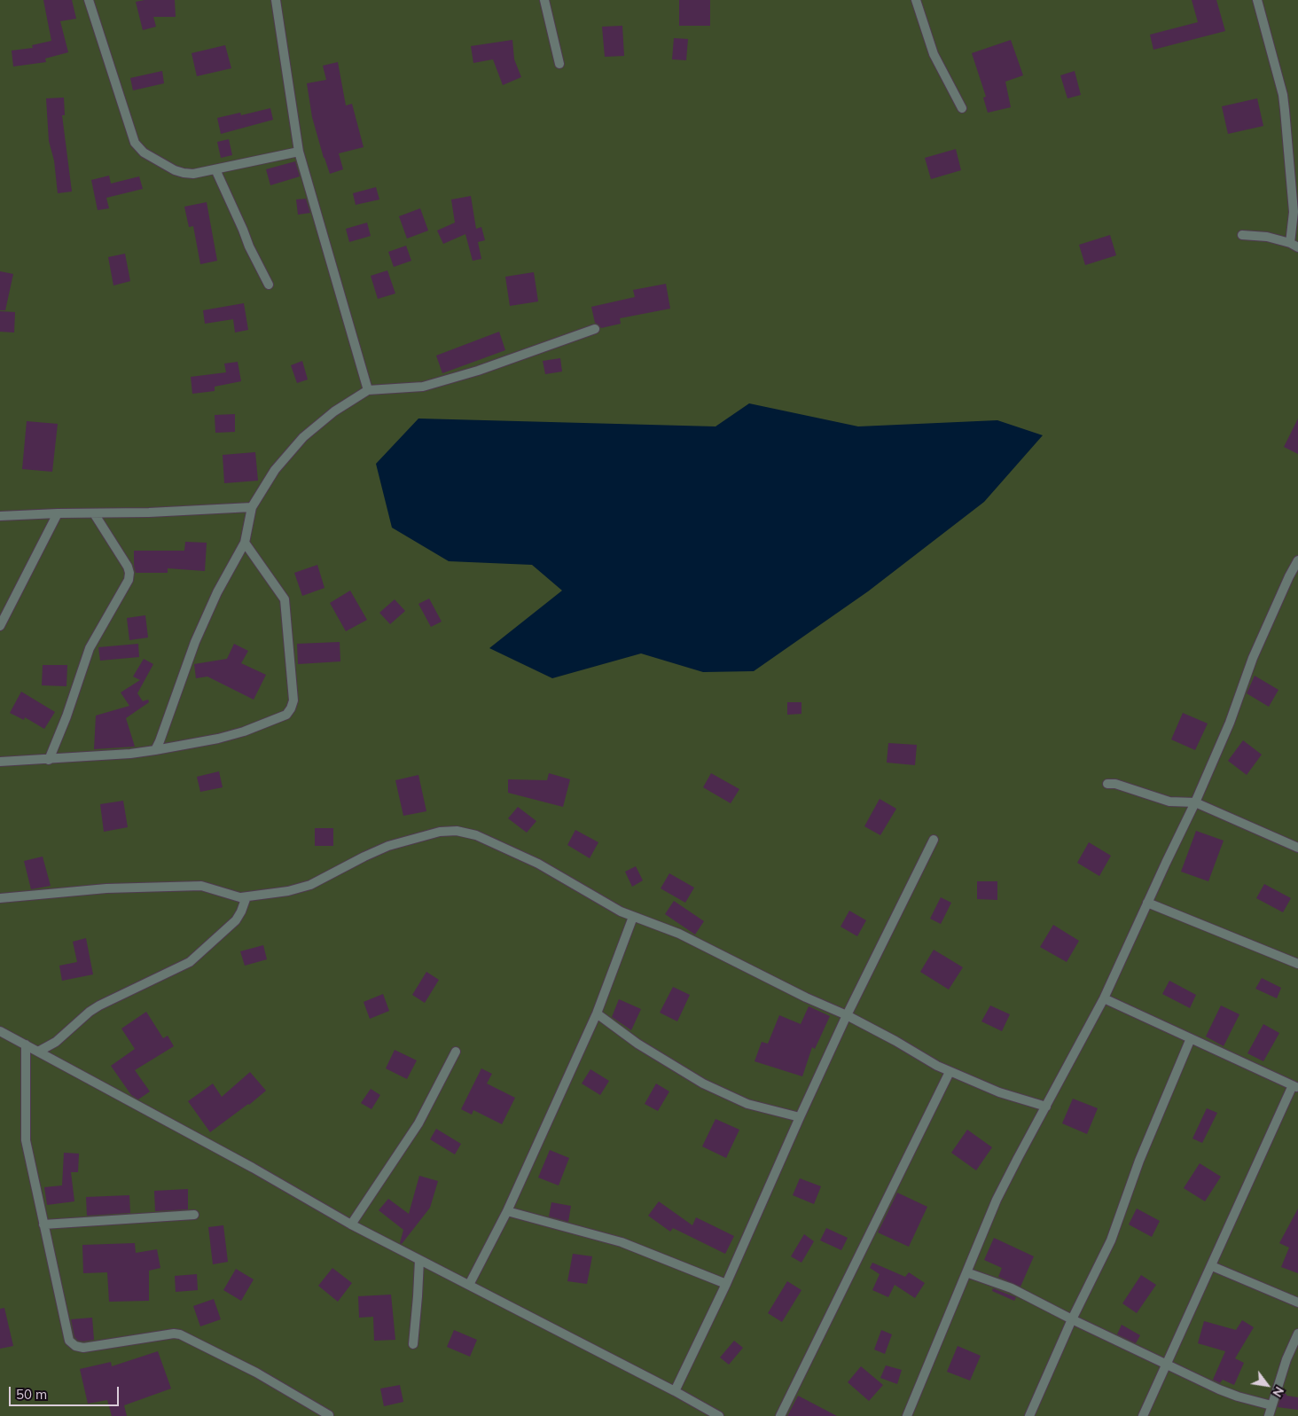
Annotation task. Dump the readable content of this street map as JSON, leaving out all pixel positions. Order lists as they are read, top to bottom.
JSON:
{
  "scale_bar": "50 m",
  "north": "bottom right"
}
